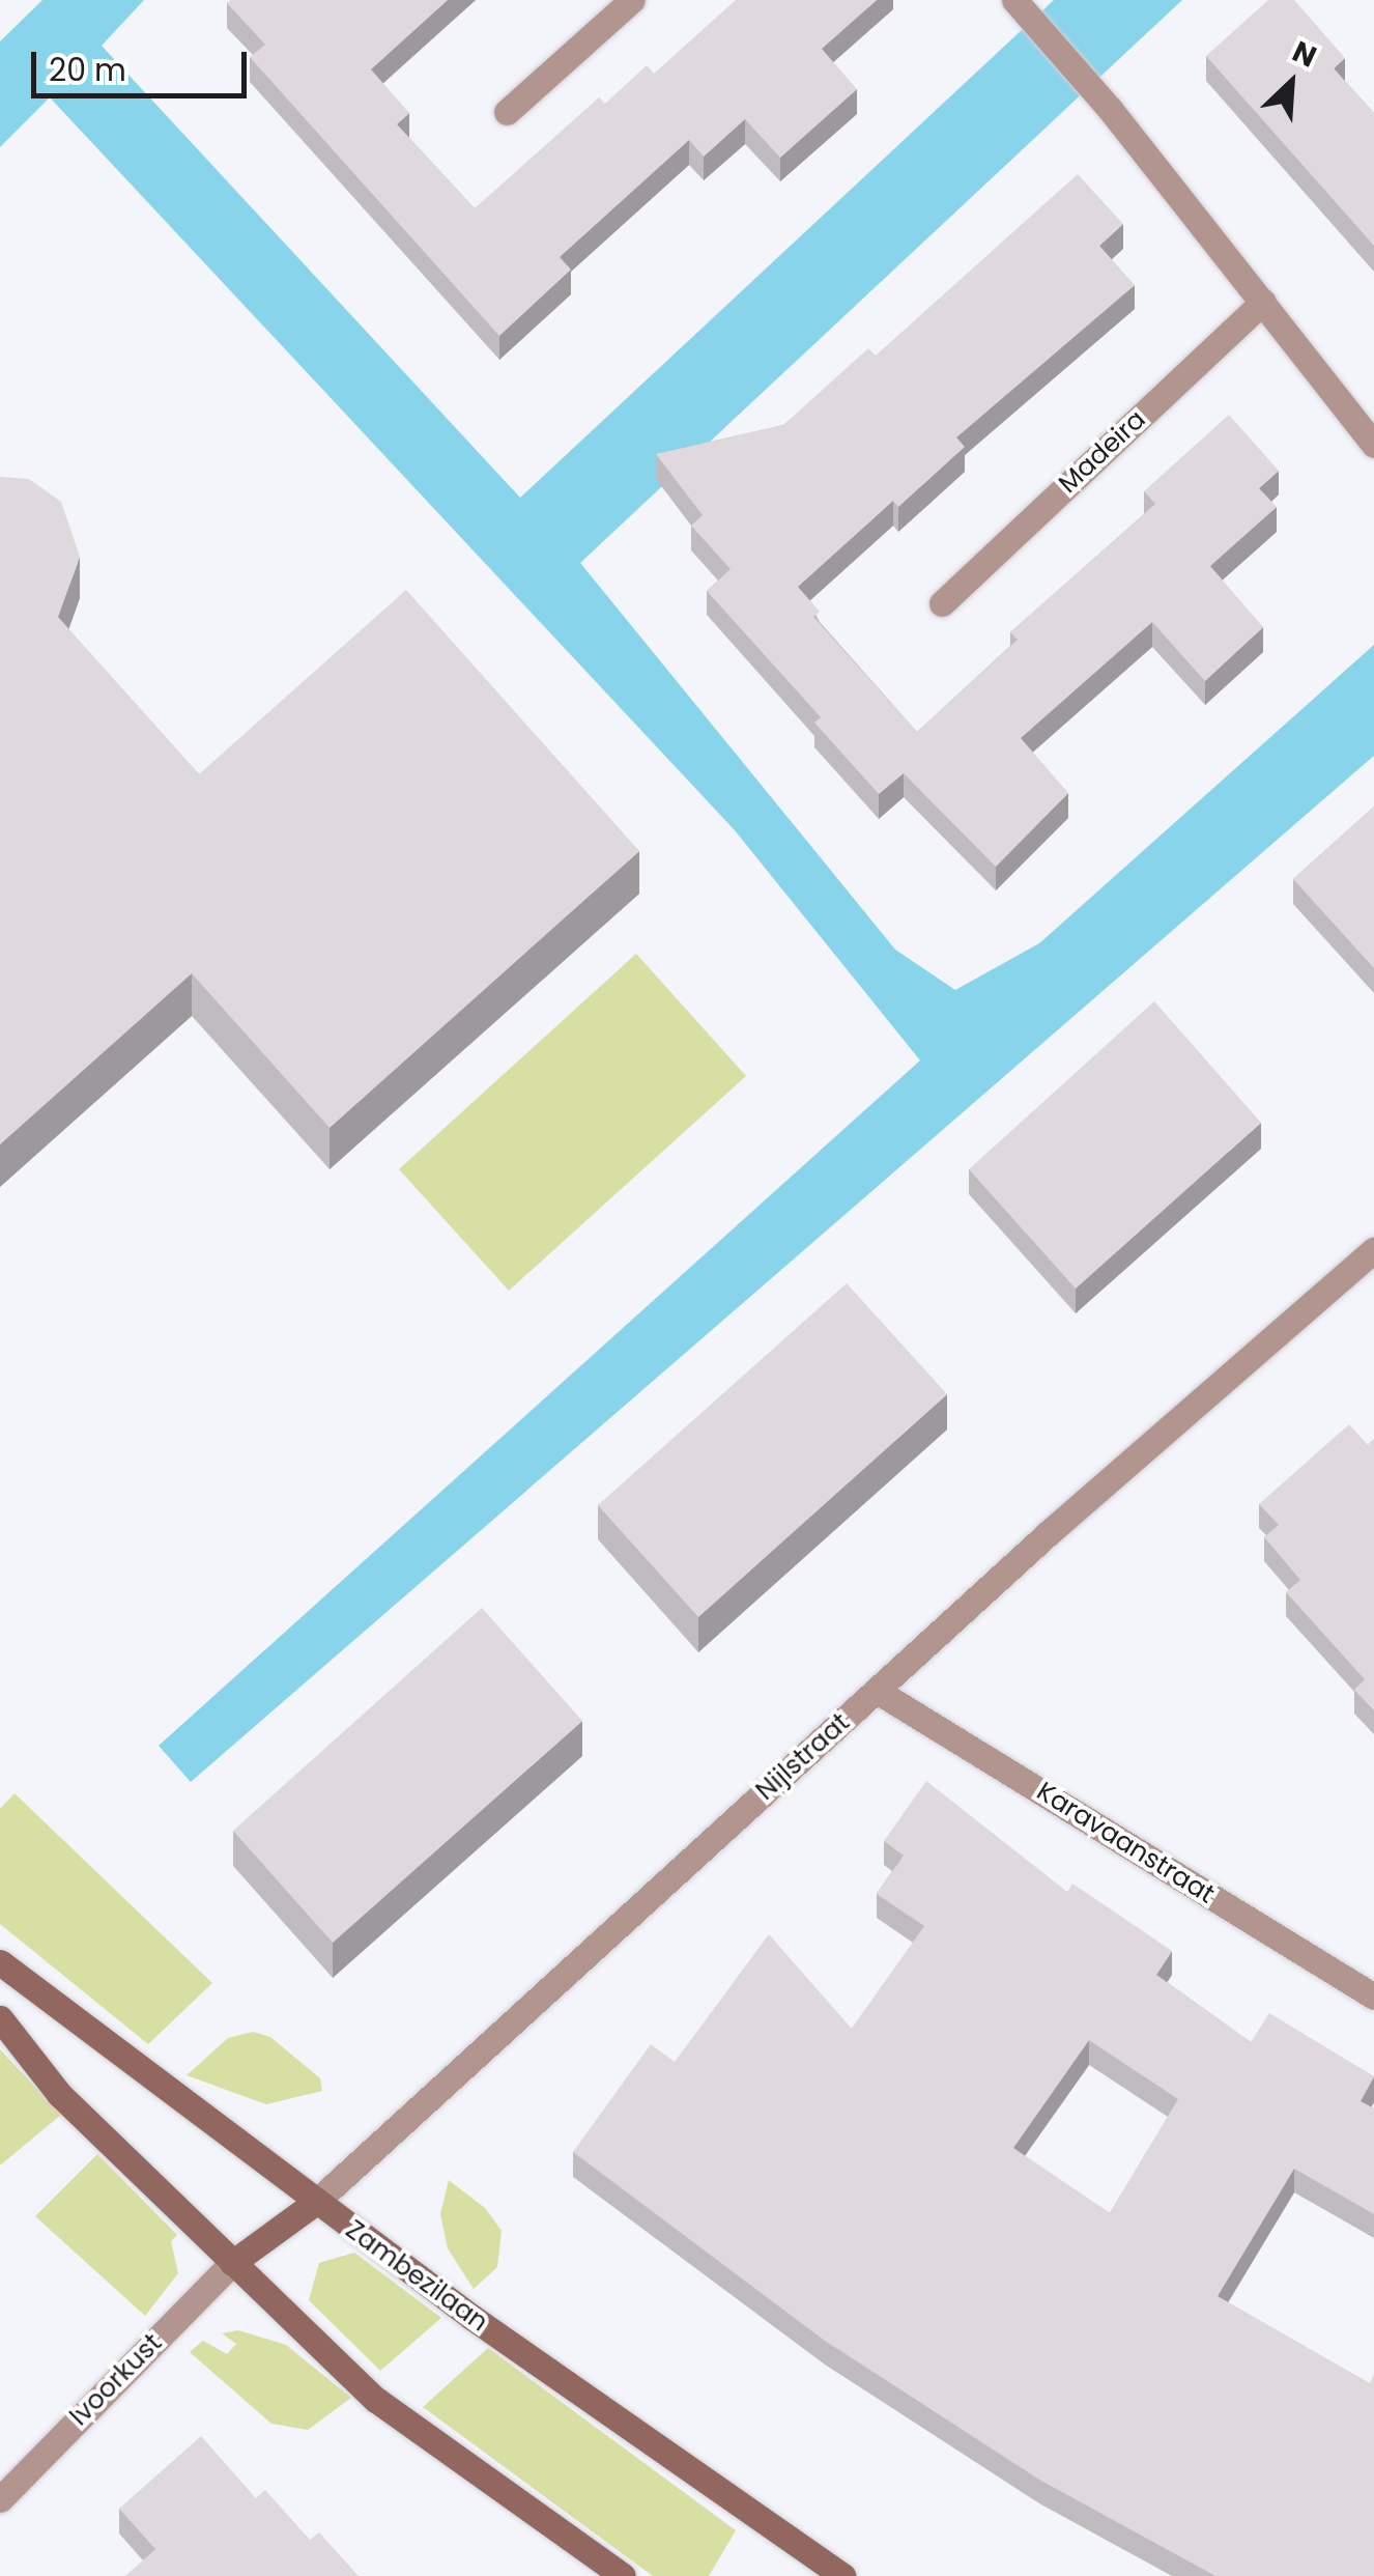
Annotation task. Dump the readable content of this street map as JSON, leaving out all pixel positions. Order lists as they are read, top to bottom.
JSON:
{
  "streets": {
    "street": [
      "Madeira",
      "Nijlstraat",
      "Karavaanstraat",
      "Zambezilaan",
      "Ivoorkust"
    ]
  },
  "crossings": [
    ["Nijlstraat", "Karavaanstraat"],
    ["Nijlstraat", "Zambezilaan"],
    ["Nijlstraat", "Ivoorkust"]
  ],
  "scale_bar": "20 m",
  "north": "top right"
}
